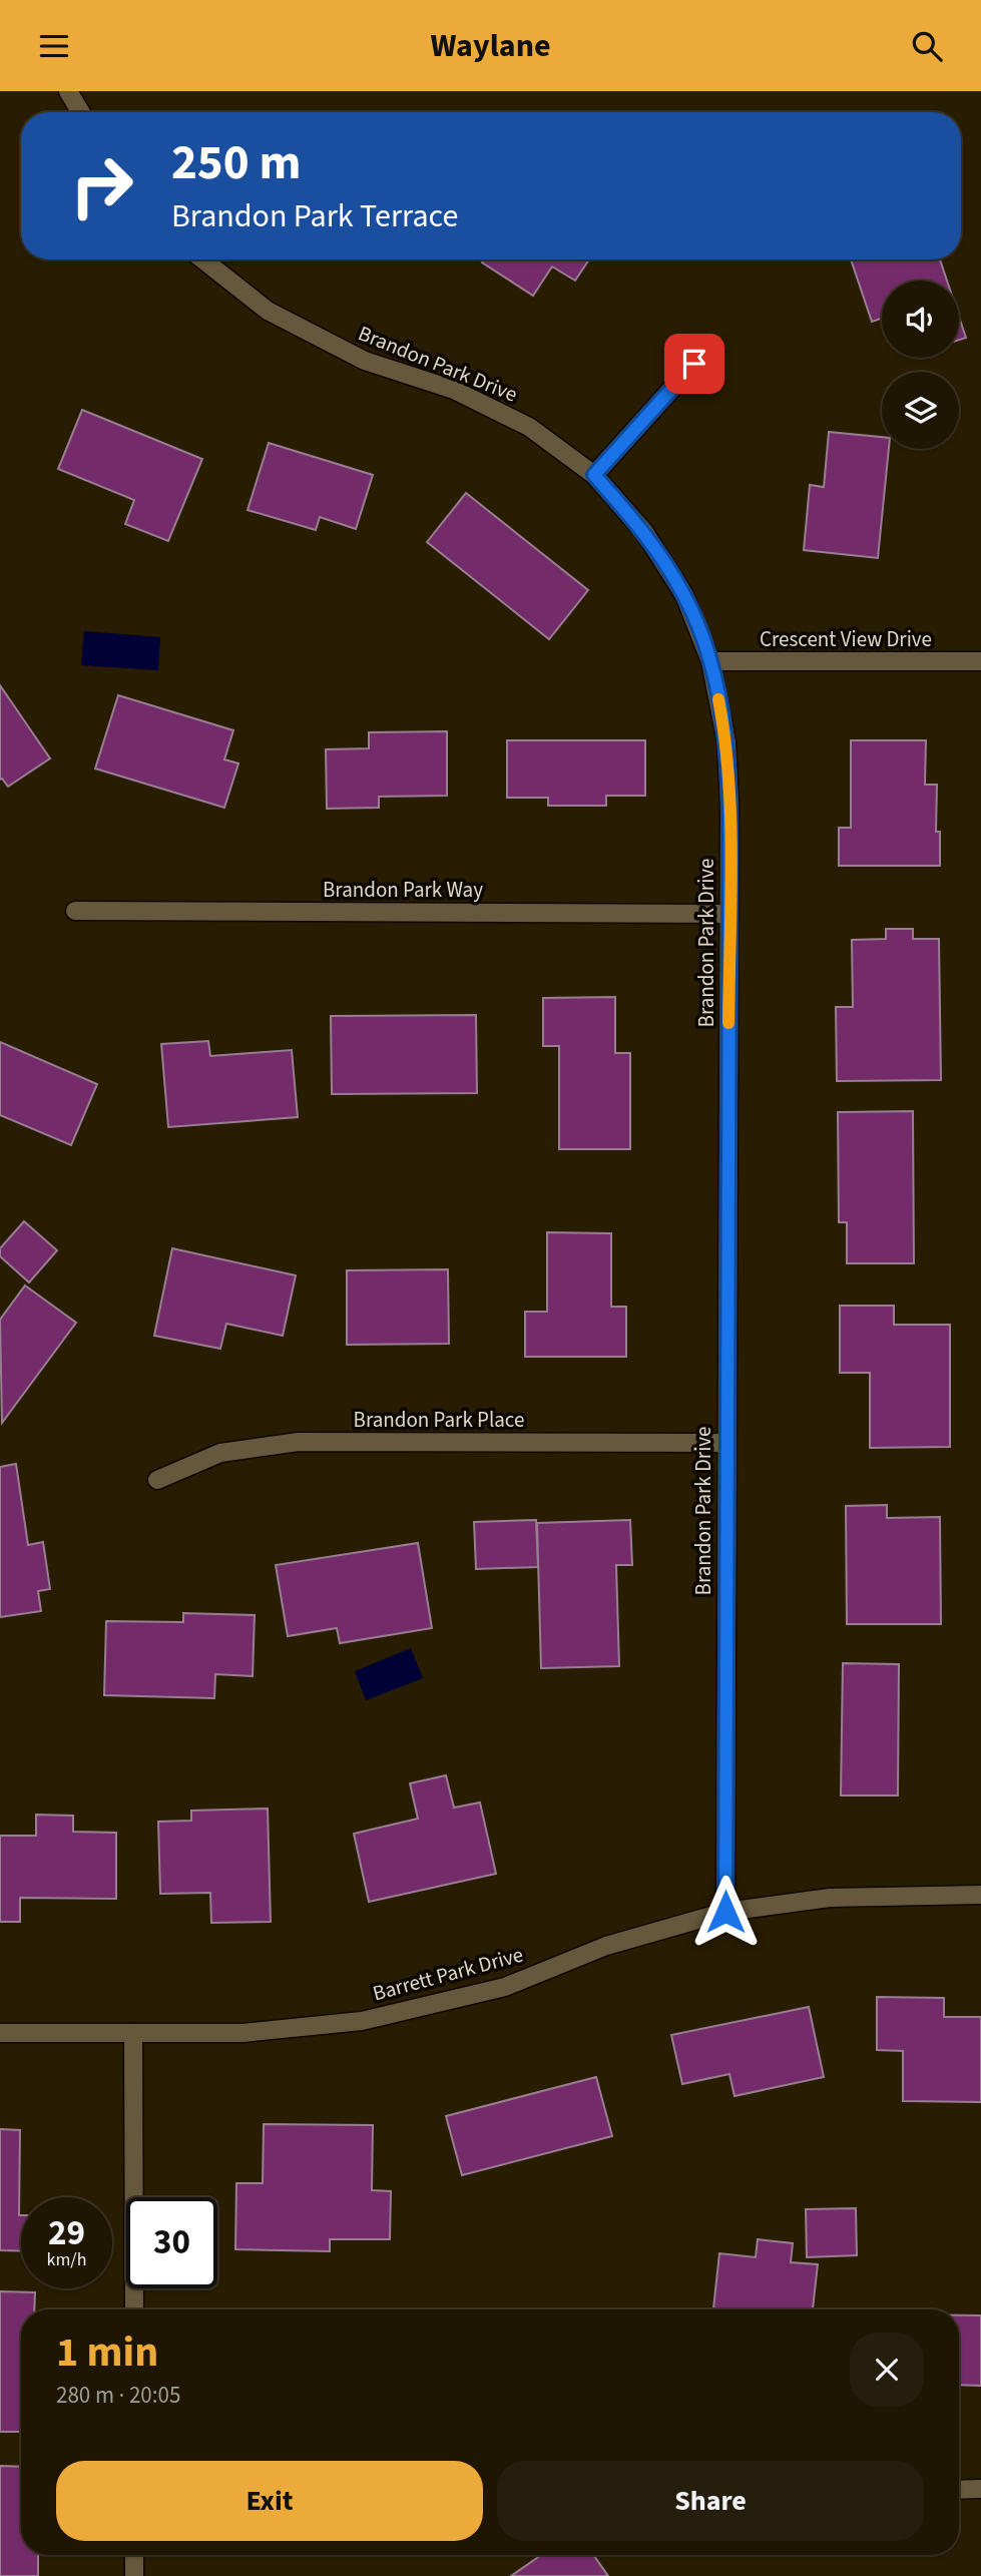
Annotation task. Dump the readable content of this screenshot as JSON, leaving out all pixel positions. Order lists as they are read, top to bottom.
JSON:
{
  "streets": {
    "street": [
      "Brandon Park Drive",
      "Crescent View Drive",
      "Brandon Park Way",
      "Brandon Park Place",
      "Barrett Park Drive"
    ]
  },
  "crossings": [
    ["Brandon Park Drive", "Crescent View Drive"],
    ["Brandon Park Drive", "Brandon Park Way"],
    ["Brandon Park Drive", "Brandon Park Place"],
    ["Brandon Park Drive", "Barrett Park Drive"]
  ],
  "page": {
    "header": "Waylane",
    "turn": ["250 m", "Brandon Park Terrace"],
    "speed": "29 km/h",
    "limit": "30",
    "heading": ["1 min", "280 m · 20:05"],
    "buttons": ["Exit", "Share"]
  }
}
